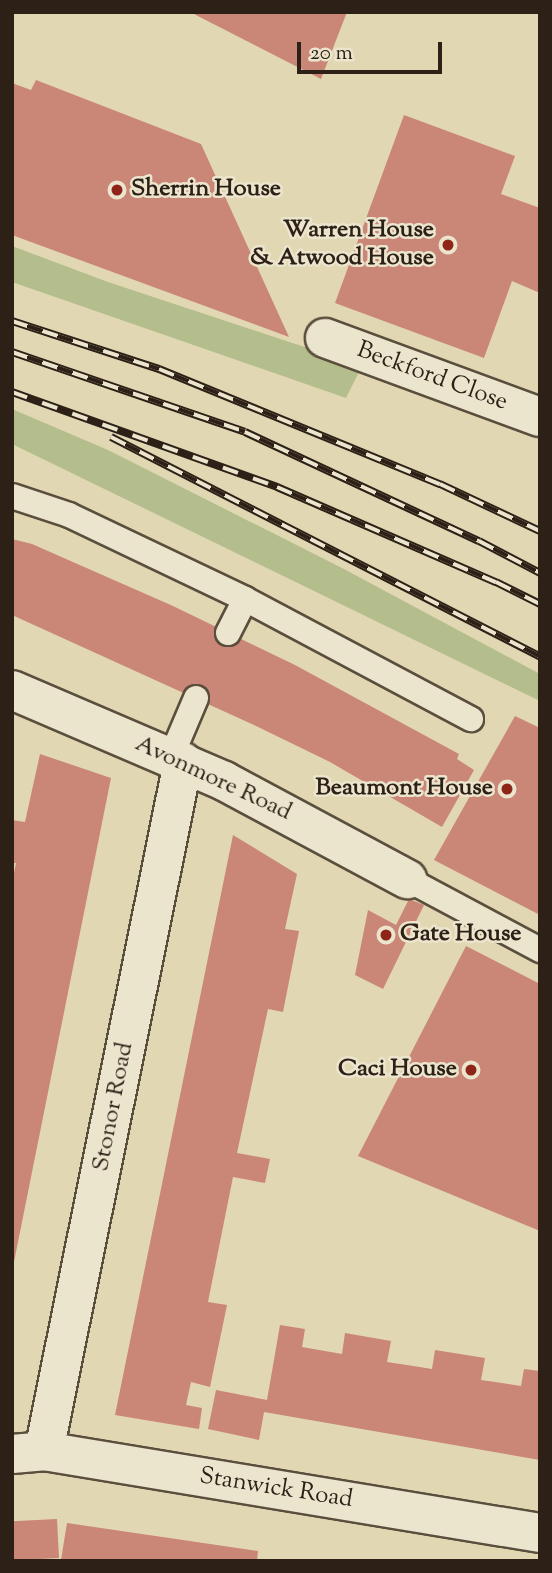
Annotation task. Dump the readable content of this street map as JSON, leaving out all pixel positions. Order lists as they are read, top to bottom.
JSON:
{
  "streets": {
    "street": [
      "Beckford Close",
      "Avonmore Road",
      "Stonor Road",
      "Stanwick Road"
    ]
  },
  "crossings": [
    ["Avonmore Road", "Stonor Road"],
    ["Stonor Road", "Stanwick Road"]
  ],
  "places": [
    "Sherrin House",
    "Warren House & Atwood House",
    "Beaumont House",
    "Gate House",
    "Caci House"
  ],
  "scale_bar": "20 m"
}
